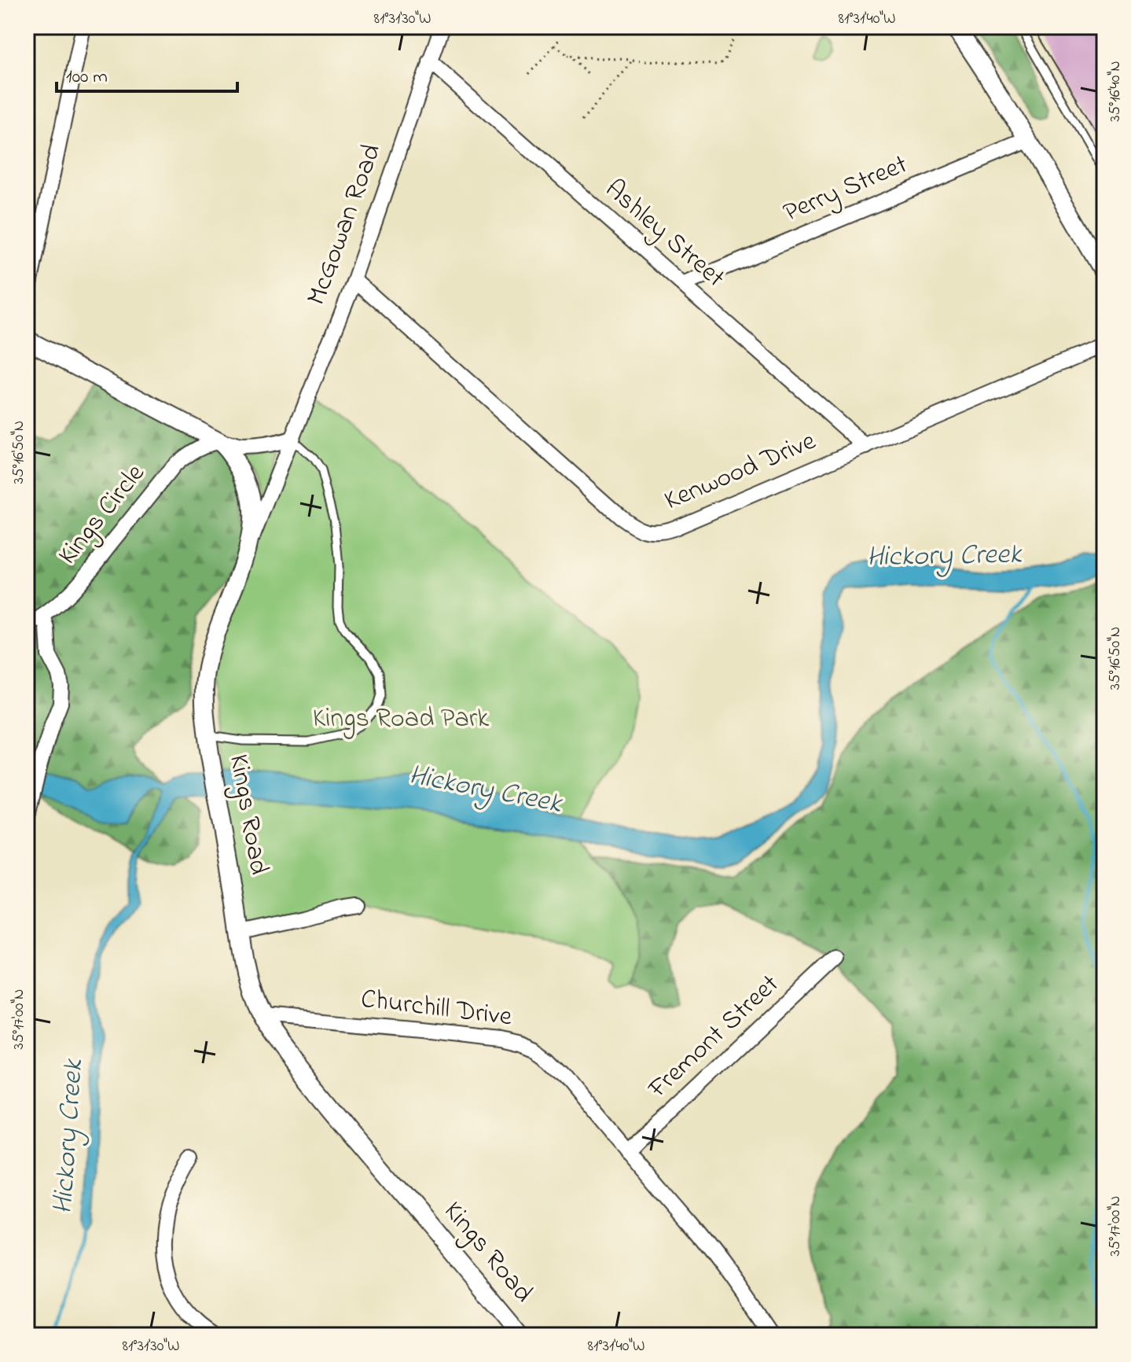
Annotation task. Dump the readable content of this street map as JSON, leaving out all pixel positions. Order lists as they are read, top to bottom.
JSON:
{
  "streets": {
    "street": [
      "Perry Street",
      "McGowan Road",
      "Ashley Street",
      "Kenwood Drive",
      "Kings Circle",
      "Kings Road",
      "Churchill Drive",
      "Fremont Street"
    ]
  },
  "crossings": [
    ["Perry Street", "Ashley Street"],
    ["McGowan Road", "Ashley Street"],
    ["McGowan Road", "Kenwood Drive"],
    ["McGowan Road", "Kings Road"],
    ["Ashley Street", "Kenwood Drive"],
    ["Kings Circle", "Kings Road"],
    ["Kings Road", "Churchill Drive"],
    ["Churchill Drive", "Fremont Street"]
  ],
  "water": ["Hickory Creek"],
  "parks": ["Kings Road Park"],
  "scale_bar": "100 m",
  "coordinates": [
    "81°31'30\"W",
    "81°31'40\"W",
    "35°16'40\"N",
    "35°16'50\"N",
    "35°17'00\"N"
  ]
}
